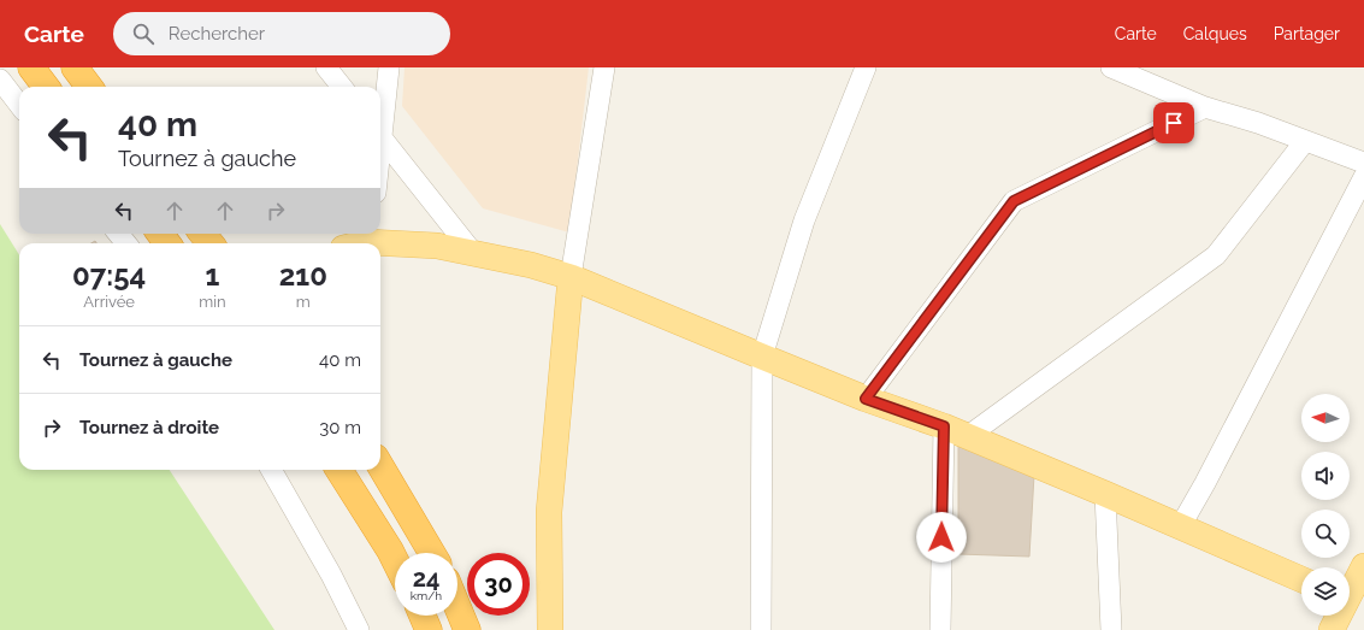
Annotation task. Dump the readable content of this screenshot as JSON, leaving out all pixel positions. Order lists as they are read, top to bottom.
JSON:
{
  "north": "left",
  "page": {
    "header": "Carte",
    "search": "Rechercher",
    "nav": ["Carte", "Calques", "Partager"],
    "turn": ["40 m", "Tournez à gauche"],
    "eta": [
      "07:54",
      "Arrivée",
      "1",
      "min",
      "210",
      "m"
    ],
    "list": [
      {
        "name": "Tournez à gauche",
        "value": "40 m"
      },
      {
        "name": "Tournez à droite",
        "value": "30 m"
      }
    ],
    "speed": "24 km/h",
    "limit": "30"
  }
}
